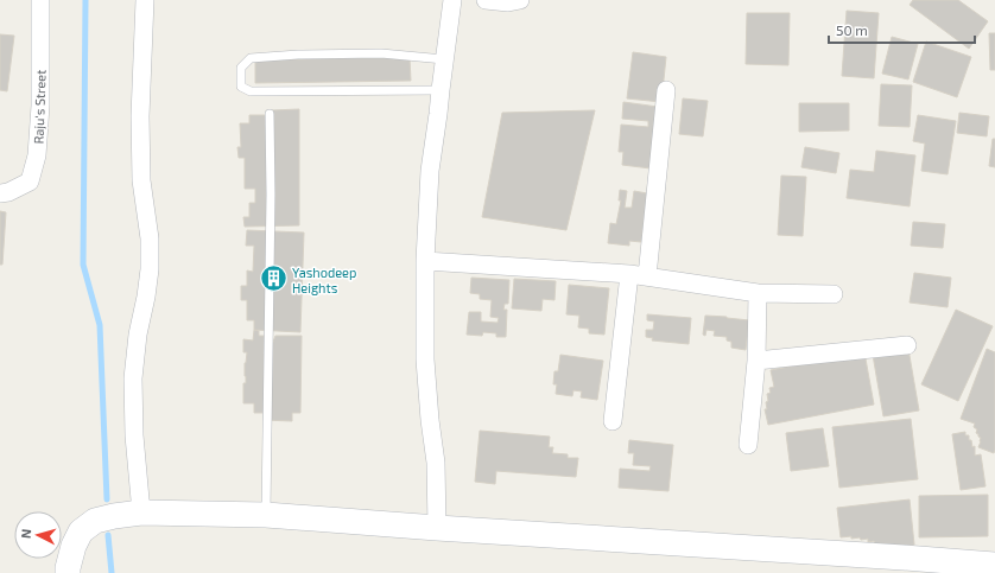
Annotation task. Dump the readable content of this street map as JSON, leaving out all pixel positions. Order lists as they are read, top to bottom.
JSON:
{
  "streets": {
    "street": ["Raju's Street"]
  },
  "places": {
    "building": ["Yashodeep Heights"]
  },
  "scale_bar": "50 m",
  "north": "left"
}
